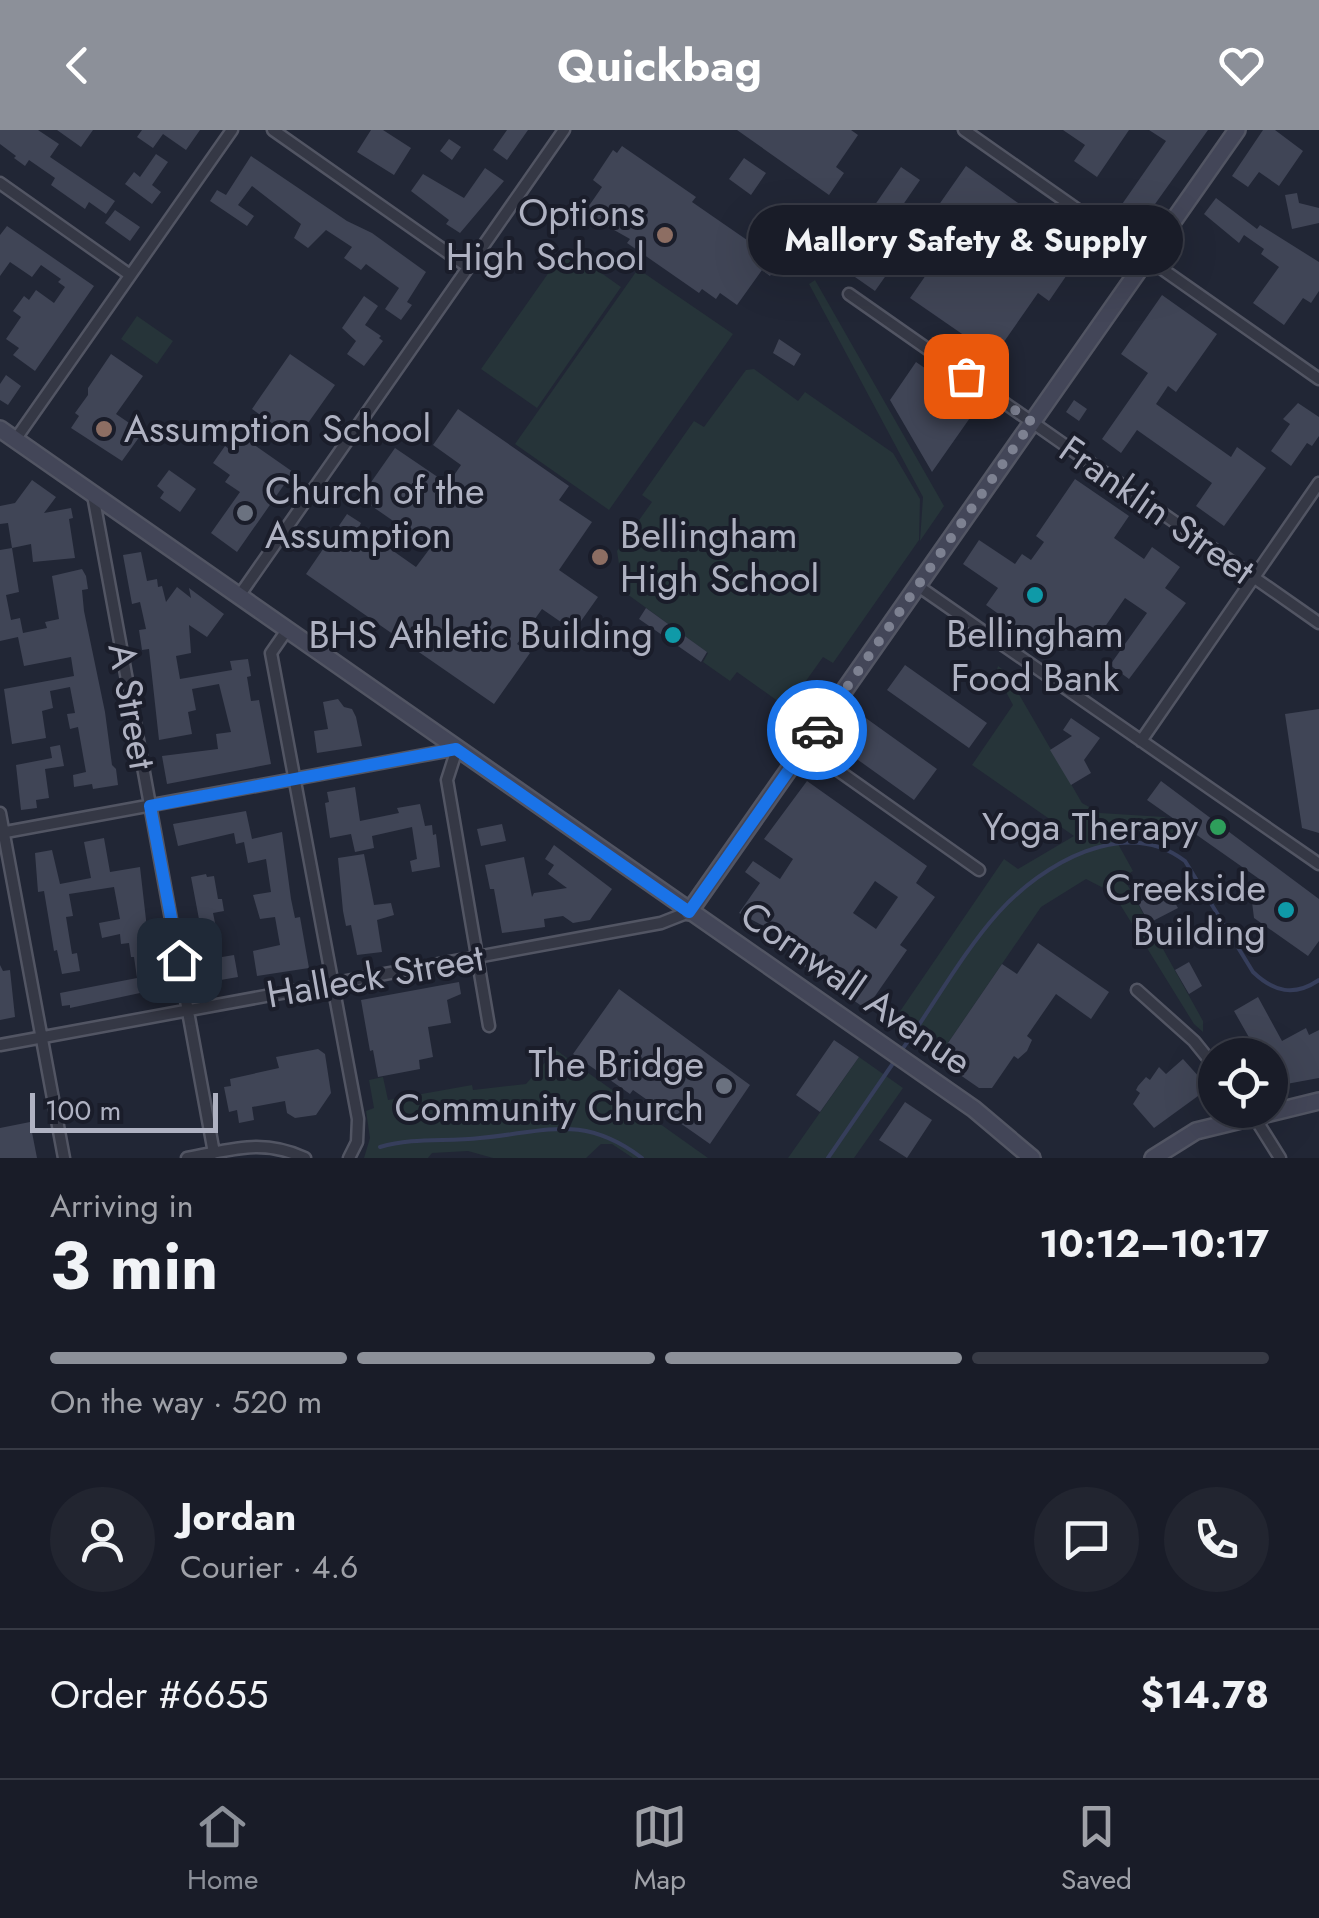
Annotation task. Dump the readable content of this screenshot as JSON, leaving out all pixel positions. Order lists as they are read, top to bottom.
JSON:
{
  "streets": {
    "street": [
      "Franklin Street",
      "A Street",
      "Halleck Street",
      "Cornwall Avenue"
    ]
  },
  "crossings": [
    ["A Street", "Halleck Street"],
    ["A Street", "Cornwall Avenue"],
    ["Halleck Street", "Cornwall Avenue"]
  ],
  "places": [
    "Options High School",
    "Mallory Safety & Supply",
    "Assumption School",
    "Church of the Assumption",
    "Bellingham High School",
    "Bellingham Food Bank",
    "BHS Athletic Building",
    "Yoga Therapy",
    "Creekside Building",
    "The Bridge Community Church"
  ],
  "scale_bar": "100 m",
  "page": {
    "header": "Quickbag",
    "bubble": "Mallory Safety & Supply",
    "scale": "100 m",
    "heading": ["3 min", "Arriving in", "10:12–10:17"],
    "panel": [
      "Jordan",
      "Courier · 4.6",
      "Order #6655",
      "$14.78"
    ],
    "bar": "On the way · 520 m",
    "tabs": ["Home", "Map", "Saved"]
  }
}
